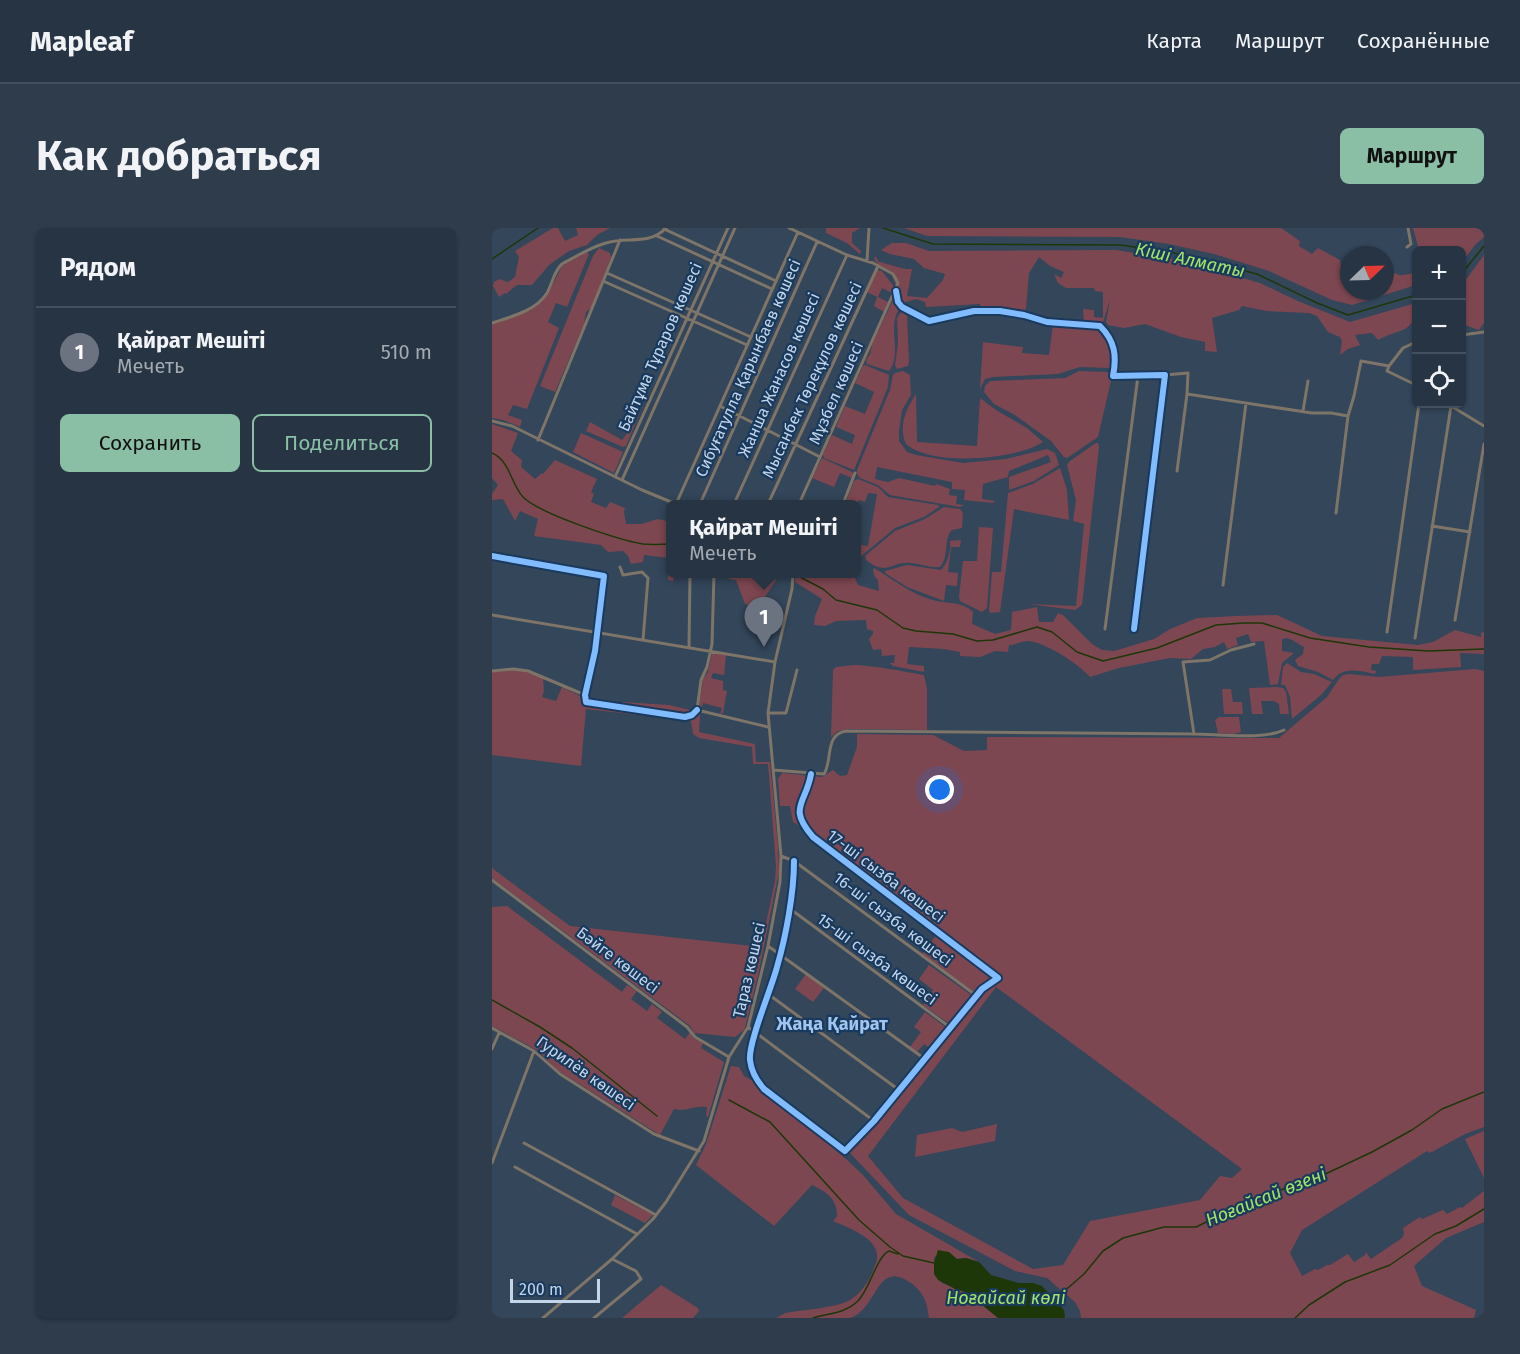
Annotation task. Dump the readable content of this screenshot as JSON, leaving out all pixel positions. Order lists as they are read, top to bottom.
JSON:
{
  "streets": {
    "street": [
      "Байтұма Тұраров көшесі",
      "Сибуғатулла Қарынбаев көшесі",
      "Жанша Жанасов көшесі",
      "Мысанбек Төреқұлов көшесі",
      "Мұзбел көшесі",
      "17-ші сызба көшесі",
      "16-ші сызба көшесі",
      "15-ші сызба көшесі",
      "Бәйге көшесі",
      "Тараз көшесі",
      "Гурилёв көшесі"
    ]
  },
  "crossings": [
    ["17-ші сызба көшесі", "16-ші сызба көшесі"],
    ["16-ші сызба көшесі", "Тараз көшесі"],
    ["Бәйге көшесі", "Тараз көшесі"],
    ["Тараз көшесі", "Гурилёв көшесі"]
  ],
  "districts": ["Жаңа Қайрат"],
  "water": ["Кіші Алматы", "Ноғайсай өзені", "Ноғайсай көлі"],
  "scale_bar": "200 m",
  "north": "top right",
  "page": {
    "header": "Mapleaf",
    "nav": ["Карта", "Маршрут", "Сохранённые"],
    "buttons": [
      "Маршрут",
      ["Сохранить", "Поделиться"]
    ],
    "title": "Как добраться",
    "heading": "Рядом",
    "map_buttons": ["+", "−"],
    "list": [
      {
        "mark": "1",
        "name": "Қайрат Мешіті",
        "note": "Мечеть",
        "value": "510 m"
      }
    ],
    "popup": ["Қайрат Мешіті", "Мечеть"],
    "pins": "1",
    "scale": "200 m"
  }
}
